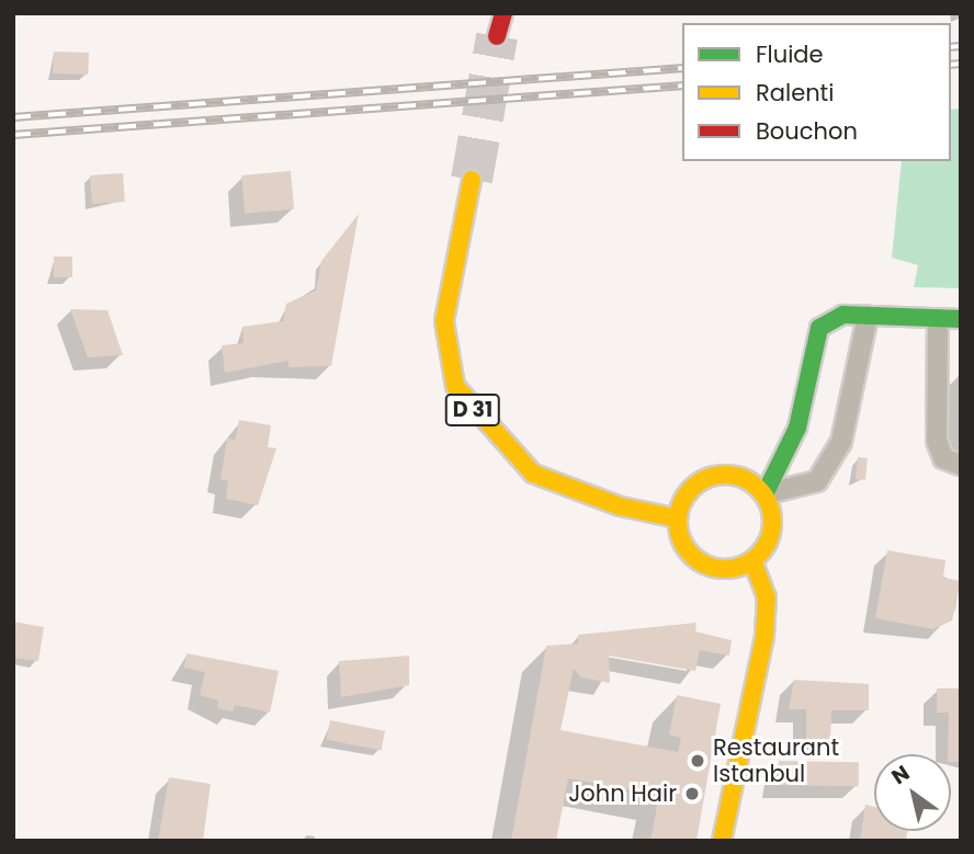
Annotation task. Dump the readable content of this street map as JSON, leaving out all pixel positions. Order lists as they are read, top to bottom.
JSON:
{
  "streets": {
    "main road": ["D 31"]
  },
  "places": ["Restaurant Istanbul", "John Hair"],
  "legend": ["Fluide", "Ralenti", "Bouchon"],
  "north": "top left"
}
